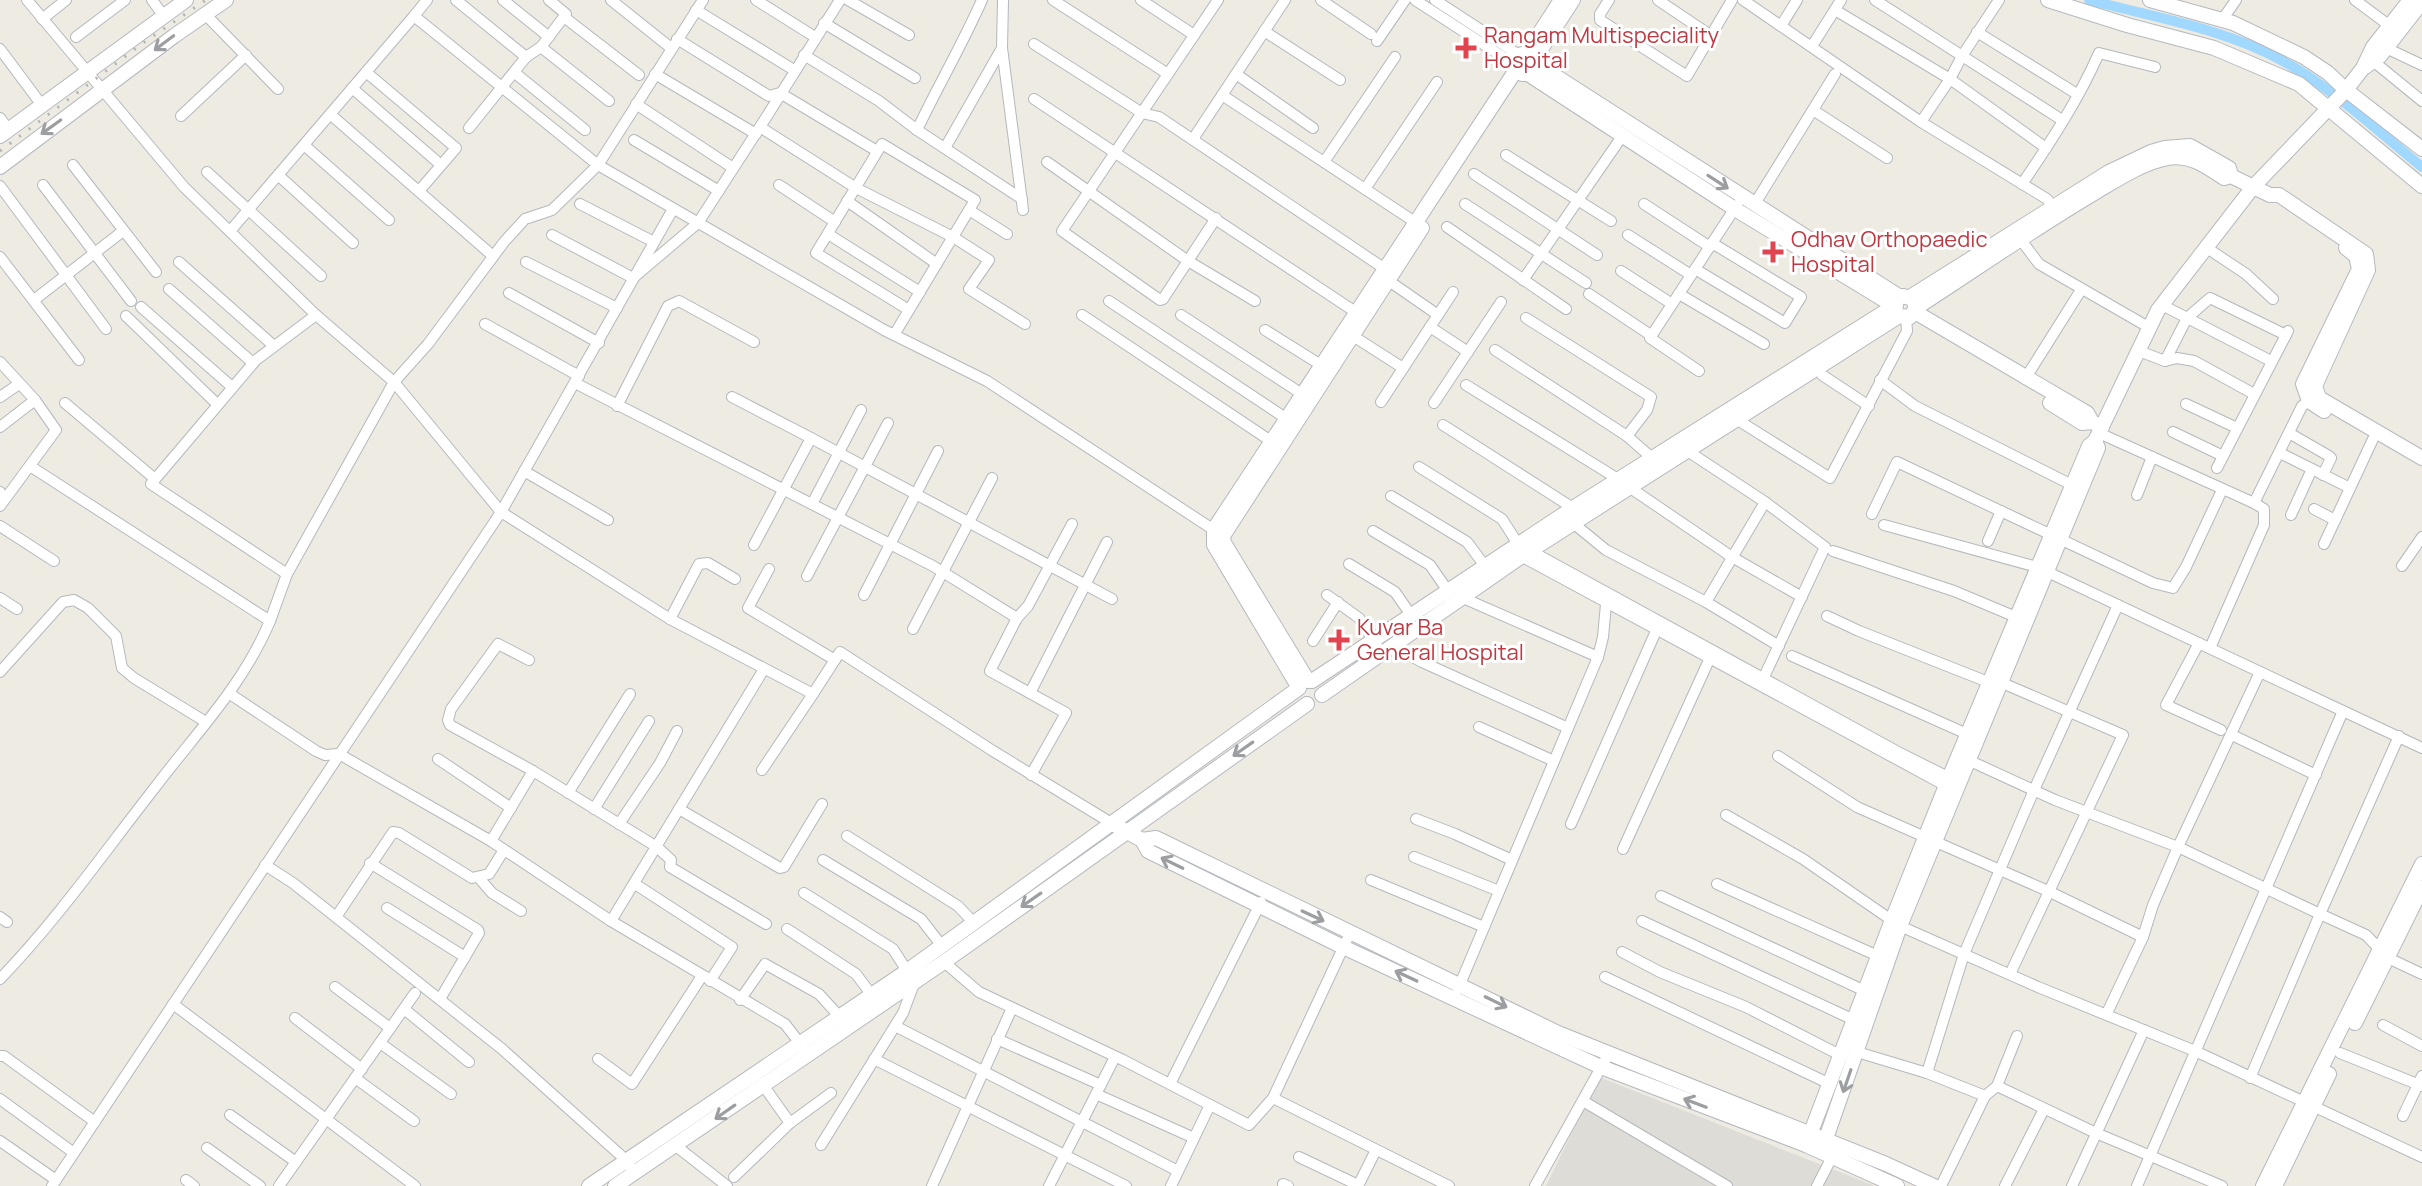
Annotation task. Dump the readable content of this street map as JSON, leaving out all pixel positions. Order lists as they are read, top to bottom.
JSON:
{
  "places": {
    "health": ["Rangam Multispeciality Hospital", "Odhav Orthopaedic Hospital", "Kuvar Ba General Hospital"]
  }
}
